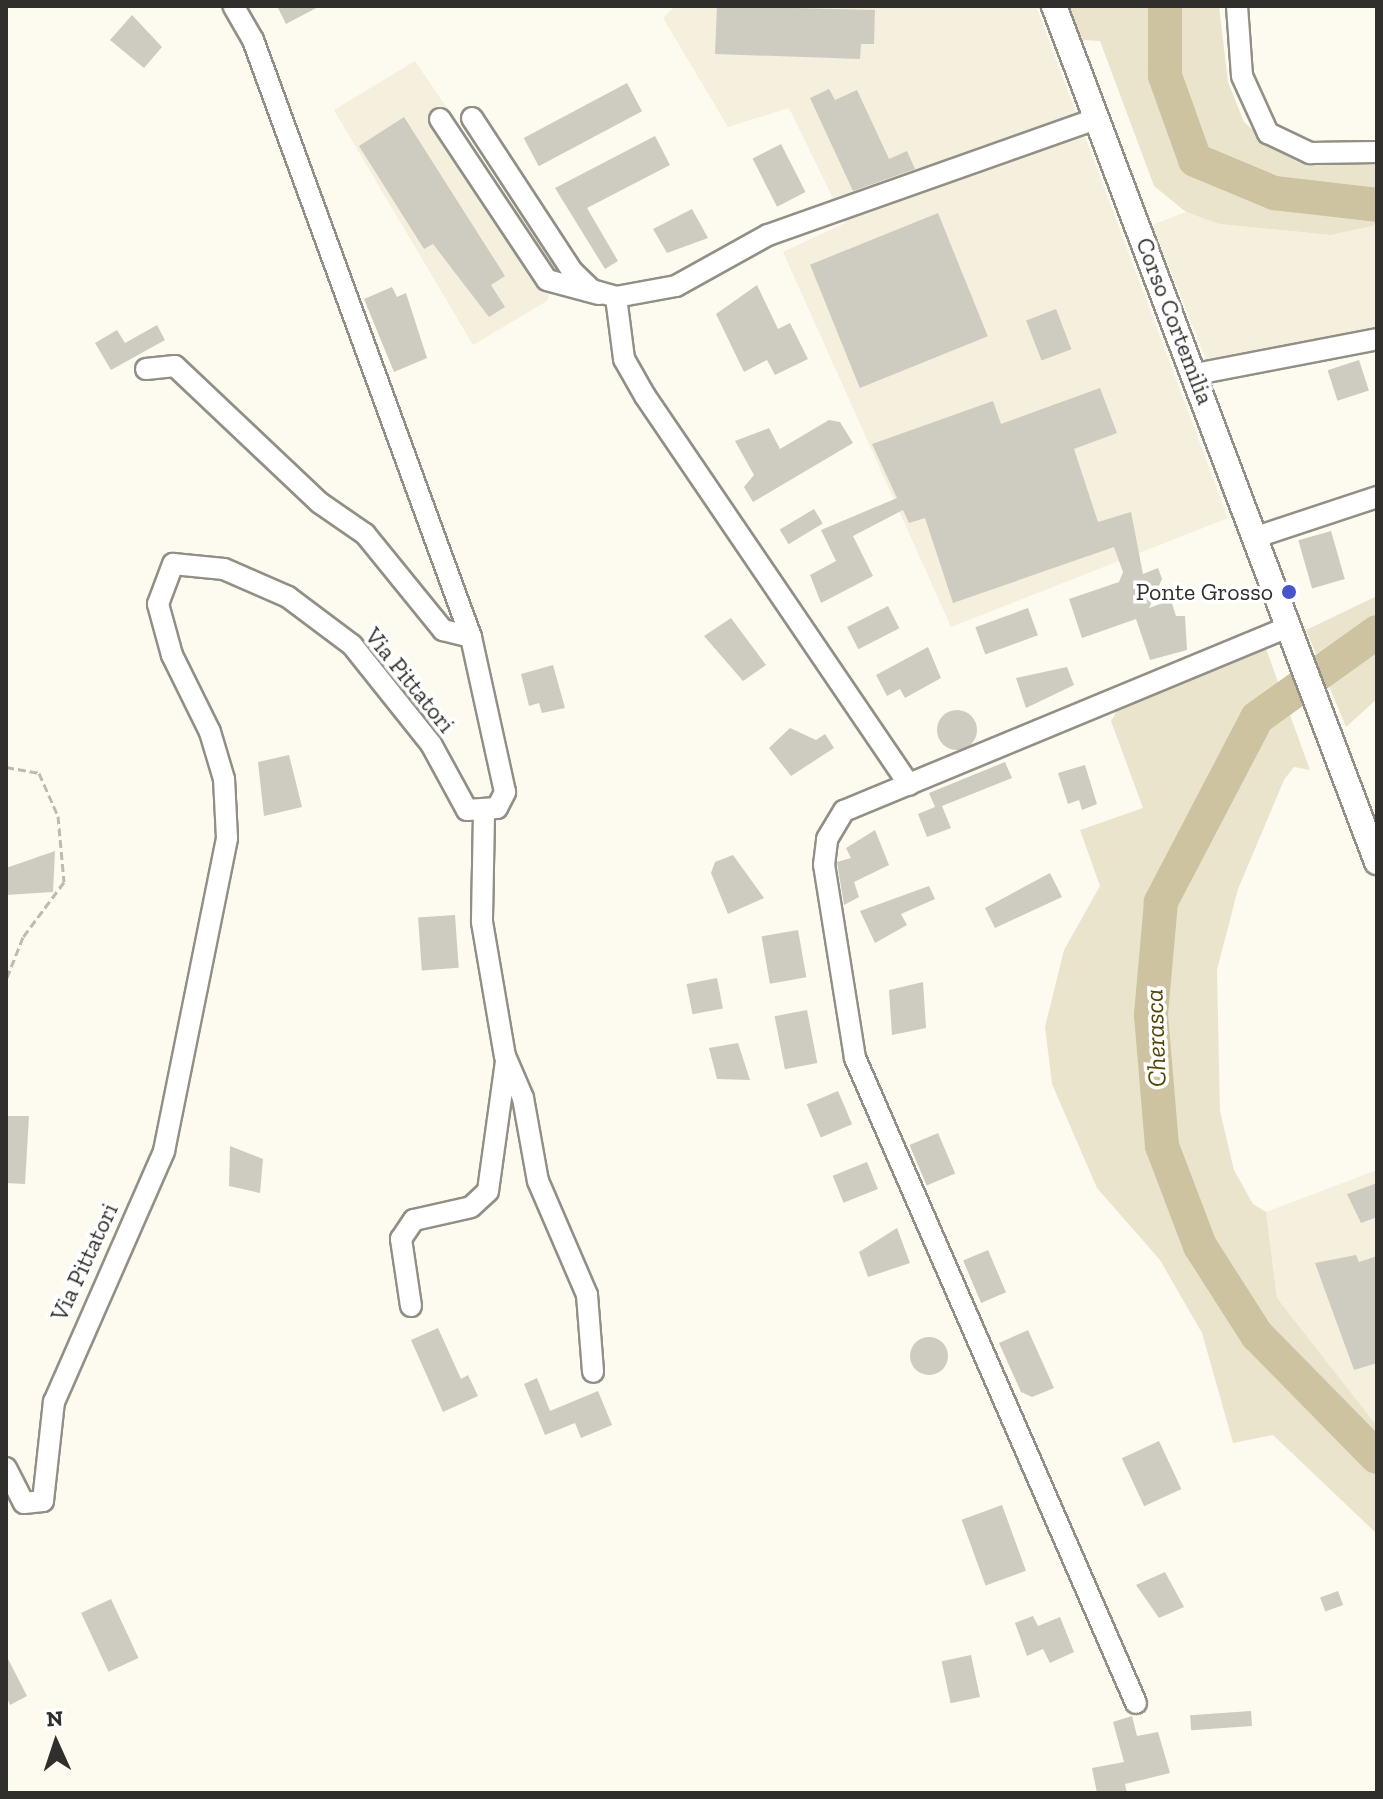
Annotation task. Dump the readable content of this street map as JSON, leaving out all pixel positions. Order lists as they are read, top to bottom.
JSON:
{
  "streets": {
    "main road": ["Corso Cortemilia"],
    "street": ["Via Pittatori"]
  },
  "water": ["Cherasca"],
  "places": ["Ponte Grosso"],
  "north": "top"
}
